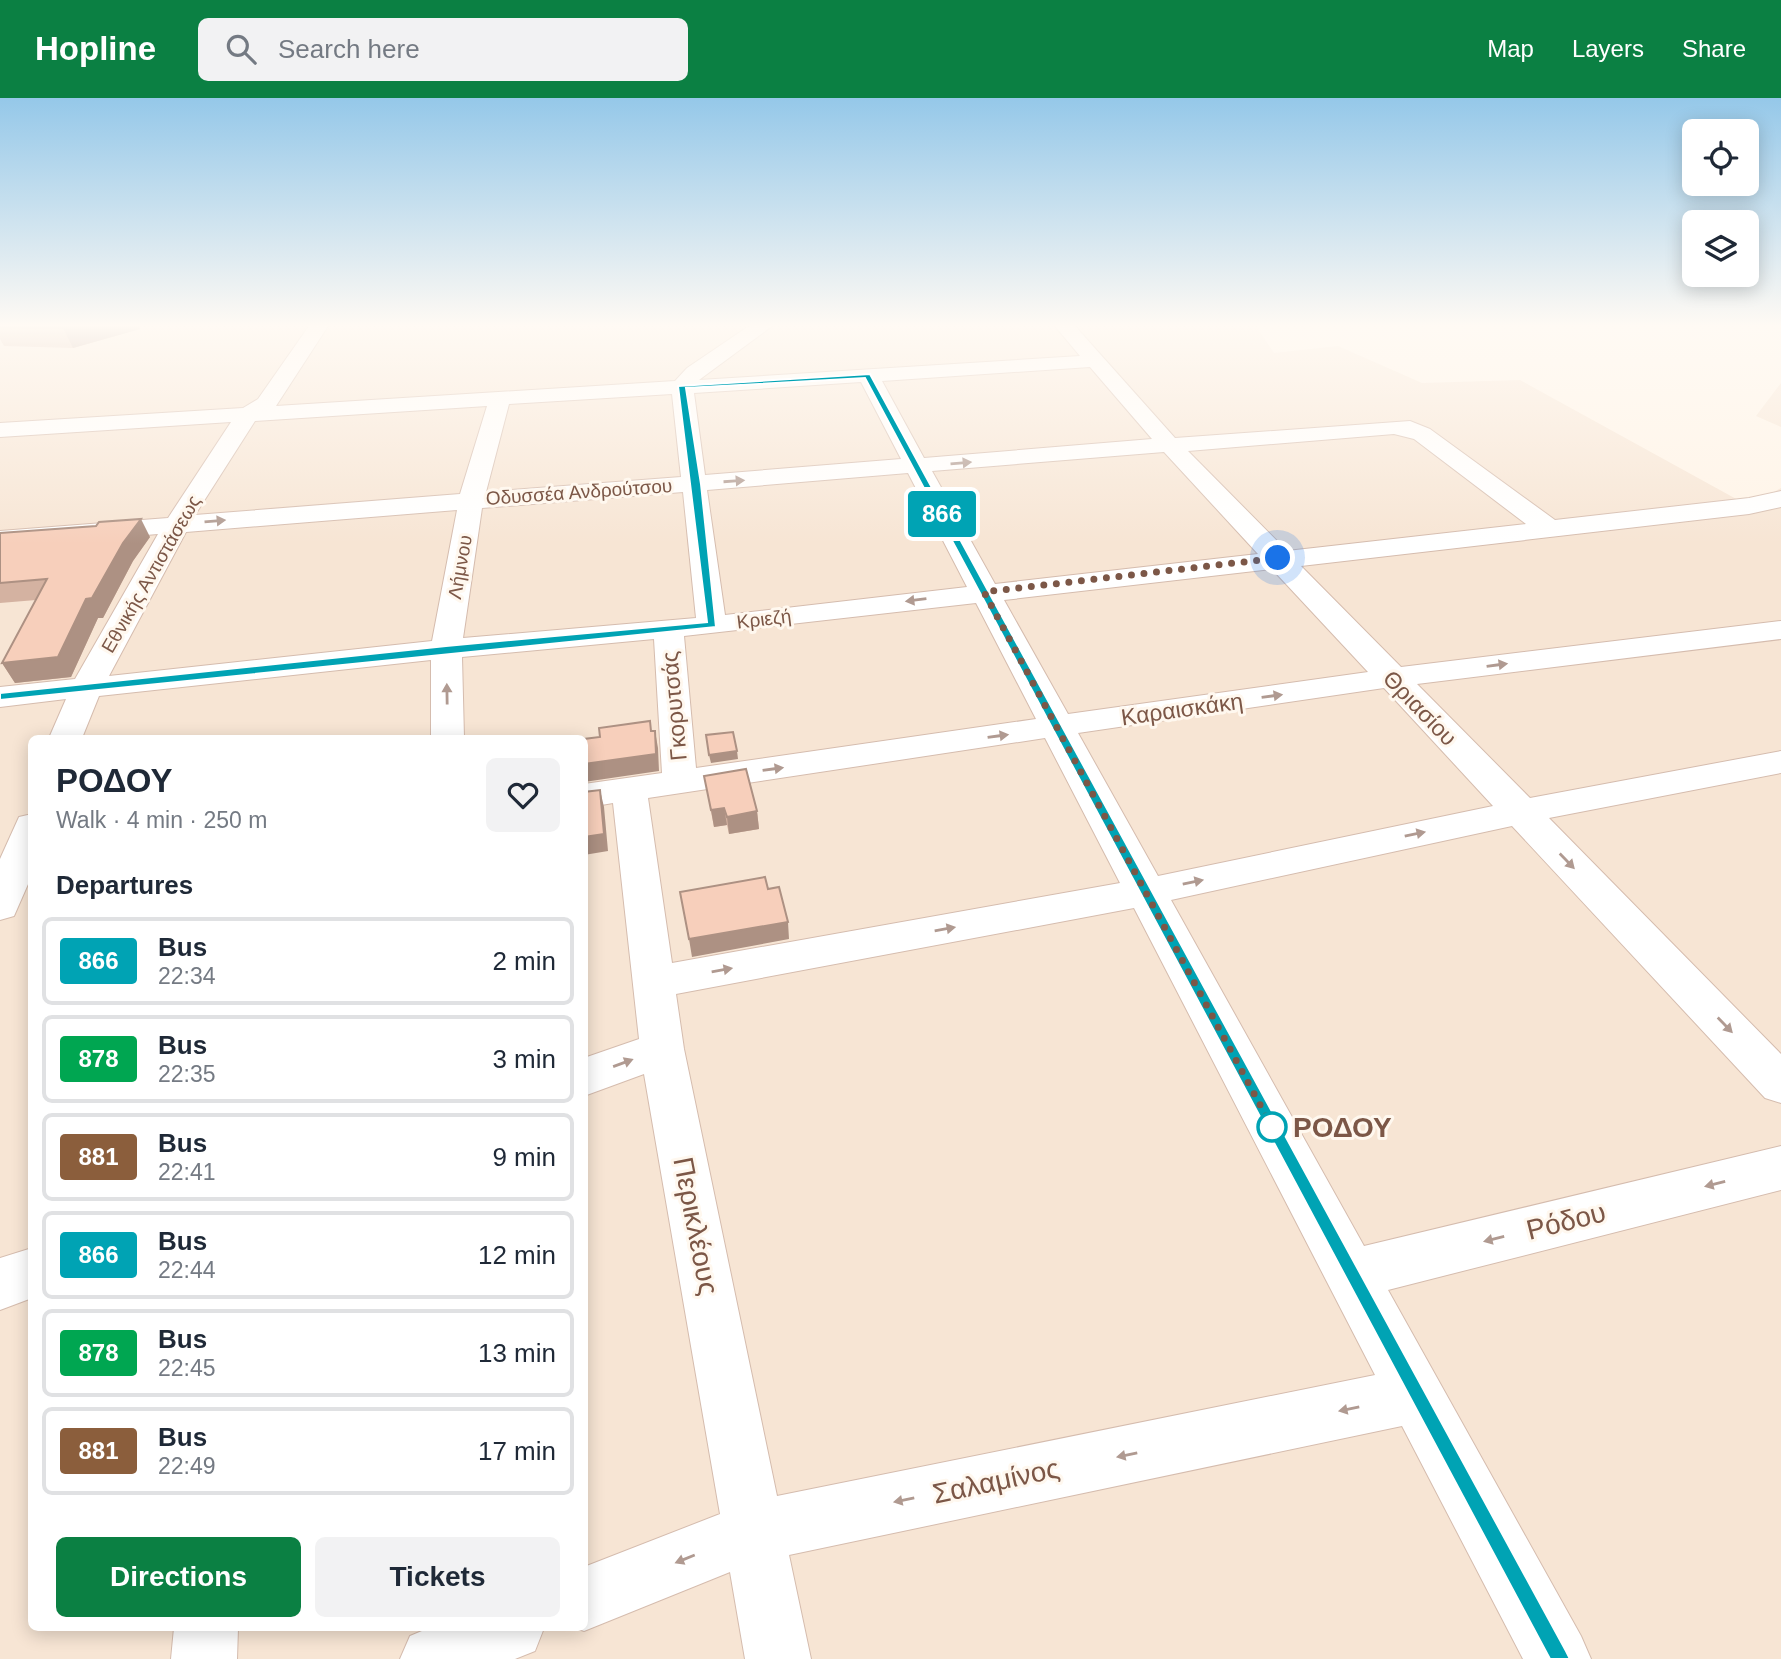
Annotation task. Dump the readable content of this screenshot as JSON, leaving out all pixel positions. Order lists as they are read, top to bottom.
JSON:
{
  "streets": {
    "street": [
      "Οδυσσέα Ανδρούτσου",
      "Λήμνου",
      "Εθνικής Αντιστάσεως",
      "Κριεζή",
      "Γκορυτσάς",
      "Θριασίου",
      "Καραισκάκη",
      "Ρόδου",
      "Περικλέους",
      "Σαλαμίνος"
    ]
  },
  "crossings": [
    ["Οδυσσέα Ανδρούτσου", "Λήμνου"],
    ["Οδυσσέα Ανδρούτσου", "Εθνικής Αντιστάσεως"],
    ["Οδυσσέα Ανδρούτσου", "Κριεζή"],
    ["Οδυσσέα Ανδρούτσου", "Θριασίου"],
    ["Λήμνου", "Κριεζή"],
    ["Εθνικής Αντιστάσεως", "Κριεζή"],
    ["Κριεζή", "Γκορυτσάς"],
    ["Κριεζή", "Θριασίου"],
    ["Γκορυτσάς", "Καραισκάκη"],
    ["Θριασίου", "Καραισκάκη"],
    ["Καραισκάκη", "Περικλέους"],
    ["Περικλέους", "Σαλαμίνος"]
  ],
  "one_way": ["Θριασίου", "Ρόδου", "Σαλαμίνος"],
  "places": ["ΡΟΔΟΥ"],
  "lines": ["bus line 866"],
  "page": {
    "header": "Hopline",
    "search": "Search here",
    "nav": ["Map", "Layers", "Share"],
    "on_map": "866",
    "heading": [
      ["ΡΟΔΟΥ", "Walk · 4 min · 250 m"],
      "Departures"
    ],
    "list": [
      {
        "mark": "866",
        "name": "Bus",
        "note": "22:34",
        "value": "2 min"
      },
      {
        "mark": "878",
        "name": "Bus",
        "note": "22:35",
        "value": "3 min"
      },
      {
        "mark": "881",
        "name": "Bus",
        "note": "22:41",
        "value": "9 min"
      },
      {
        "mark": "866",
        "name": "Bus",
        "note": "22:44",
        "value": "12 min"
      },
      {
        "mark": "878",
        "name": "Bus",
        "note": "22:45",
        "value": "13 min"
      },
      {
        "mark": "881",
        "name": "Bus",
        "note": "22:49",
        "value": "17 min"
      }
    ],
    "buttons": ["Directions", "Tickets"]
  }
}
